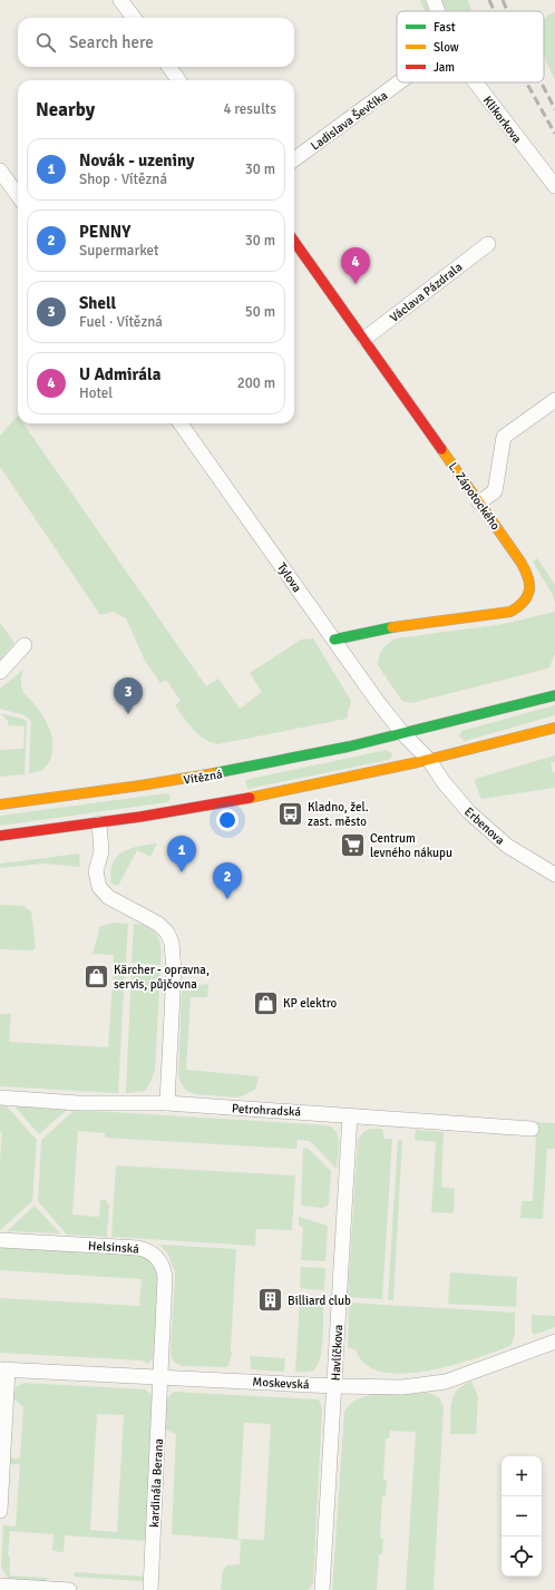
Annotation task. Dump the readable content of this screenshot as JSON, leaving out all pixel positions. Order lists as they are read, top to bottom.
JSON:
{
  "streets": {
    "main road": ["L. Zápotockého", "Vítězná"],
    "street": [
      "Klikorkova",
      "Ladislava Ševčíka",
      "Václava Pázdrala",
      "Tylova",
      "Erbenova",
      "Petrohradská",
      "Helsinská",
      "Havlíčkova",
      "Moskevská",
      "kardinála Berana"
    ]
  },
  "crossings": [
    ["Václava Pázdrala", "L. Zápotockého"],
    ["L. Zápotockého", "Tylova"],
    ["Tylova", "Vítězná"],
    ["Petrohradská", "Havlíčkova"],
    ["Helsinská", "Moskevská"],
    ["Helsinská", "kardinála Berana"],
    ["Havlíčkova", "Moskevská"],
    ["Moskevská", "kardinála Berana"]
  ],
  "places": {
    "bus stop": ["Kladno, žel. zast. město"],
    "supermarket": ["Centrum levného nákupu"],
    "shop": ["Kärcher - opravna, servis, půjčovna", "KP elektro"],
    "building": ["Billiard club"]
  },
  "legend": ["Fast", "Slow", "Jam"],
  "page": {
    "search": "Search here",
    "heading": ["Nearby", "4 results"],
    "list": [
      {
        "mark": "1",
        "name": "Novák - uzeniny",
        "note": "Shop · Vítězná",
        "value": "30 m"
      },
      {
        "mark": "2",
        "name": "PENNY",
        "note": "Supermarket",
        "value": "30 m"
      },
      {
        "mark": "3",
        "name": "Shell",
        "note": "Fuel · Vítězná",
        "value": "50 m"
      },
      {
        "mark": "4",
        "name": "U Admirála",
        "note": "Hotel",
        "value": "200 m"
      }
    ],
    "pins": [
      "4",
      "3",
      "1",
      "2"
    ],
    "map_buttons": ["+", "−"]
  }
}
